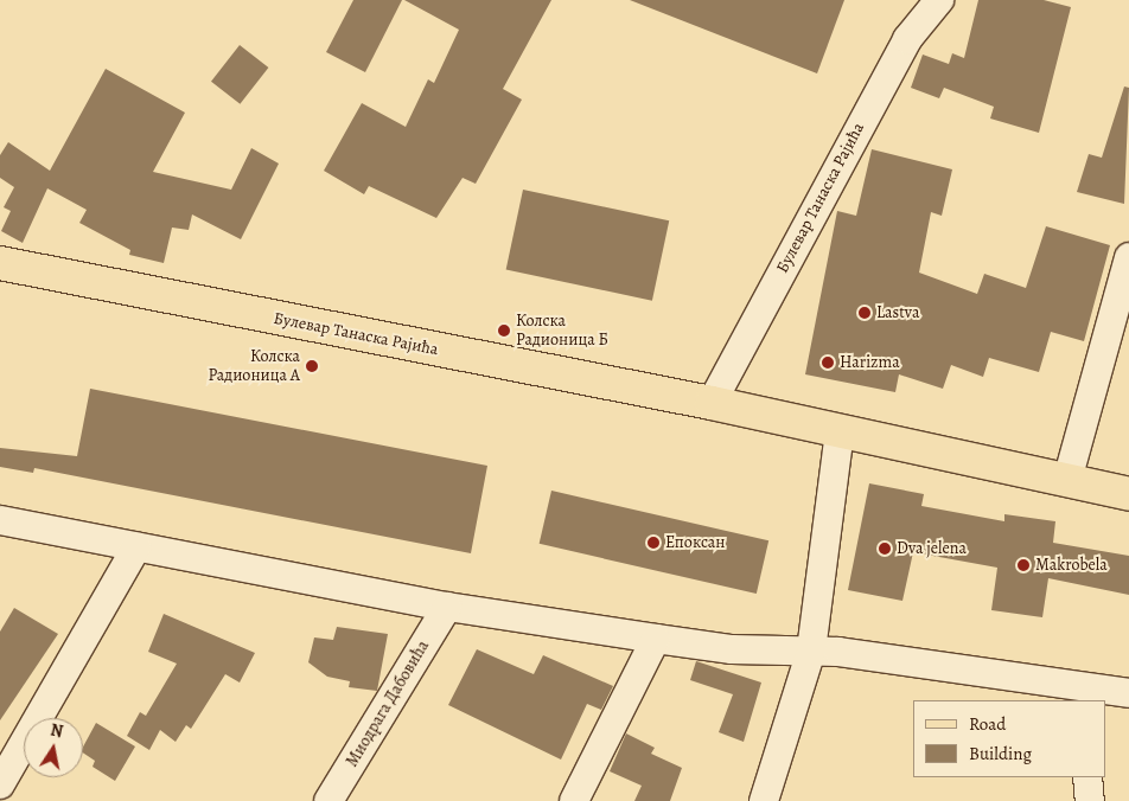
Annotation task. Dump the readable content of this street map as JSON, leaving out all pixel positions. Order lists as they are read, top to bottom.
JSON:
{
  "streets": {
    "main road": ["Булевар Танаска Рајића"],
    "street": ["Миодрага Дабовића"]
  },
  "places": [
    "Lastva",
    "Колска Радионица Б",
    "Harizma",
    "Колска Радионица А",
    "Епоксан",
    "Dva jelena",
    "Makrobela"
  ],
  "legend": ["Road", "Building"],
  "north": "top"
}
